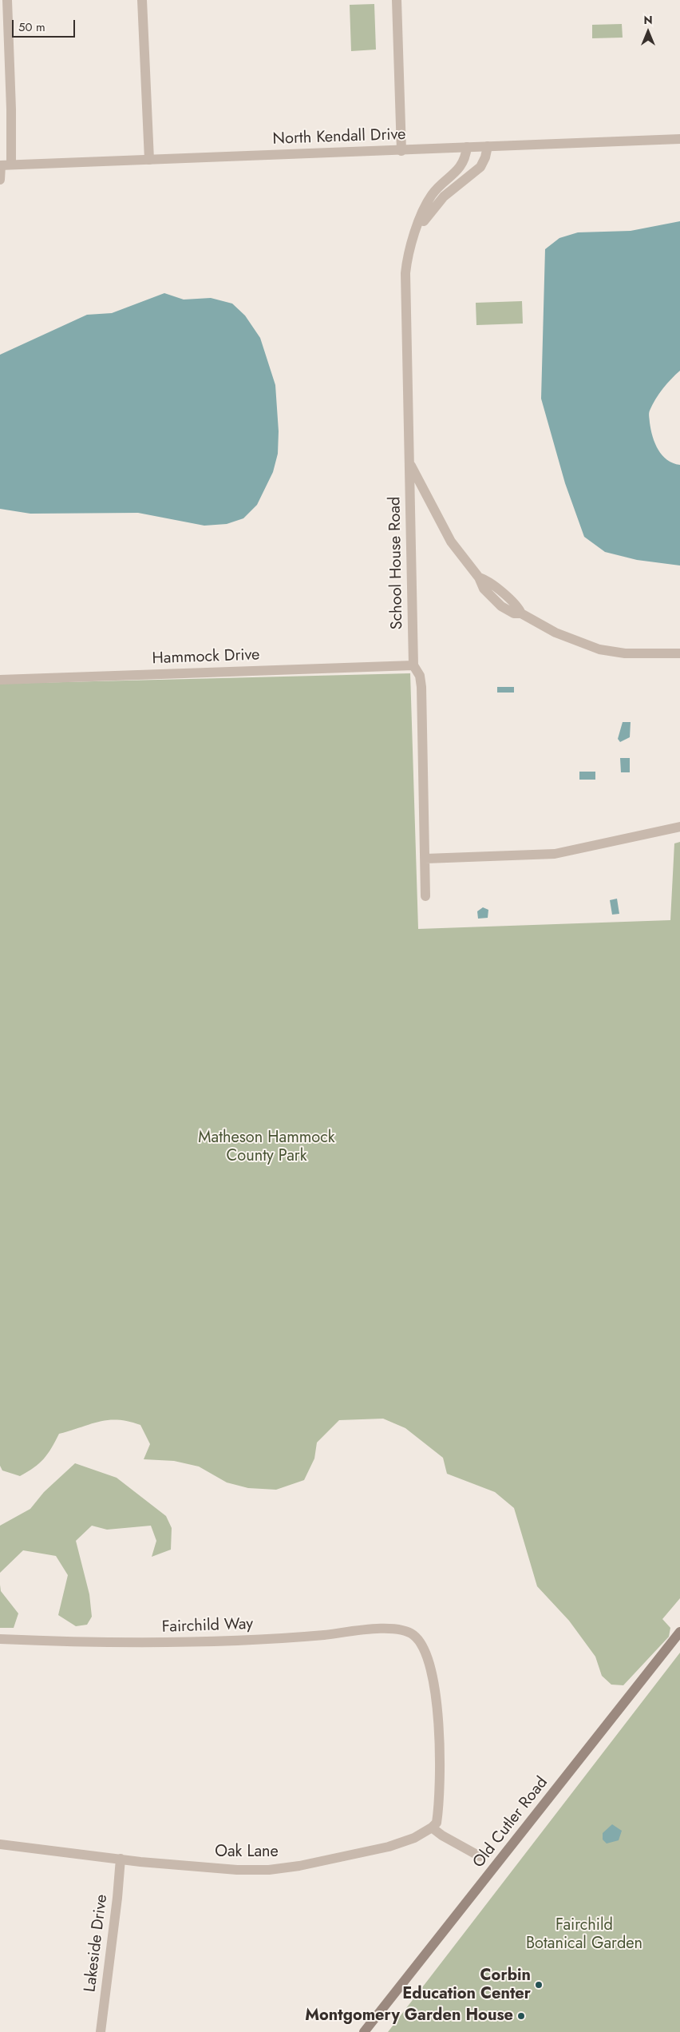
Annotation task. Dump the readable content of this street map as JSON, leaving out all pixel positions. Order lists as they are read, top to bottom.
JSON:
{
  "streets": {
    "main road": ["Old Cutler Road"],
    "street": [
      "North Kendall Drive",
      "School House Road",
      "Hammock Drive",
      "Fairchild Way",
      "Oak Lane",
      "Lakeside Drive"
    ]
  },
  "crossings": [
    ["North Kendall Drive", "School House Road"],
    ["School House Road", "Hammock Drive"],
    ["Fairchild Way", "Oak Lane"],
    ["Oak Lane", "Lakeside Drive"]
  ],
  "parks": ["Matheson Hammock County Park", "Fairchild Botanical Garden"],
  "places": ["Corbin Education Center", "Montgomery Garden House"],
  "scale_bar": "50 m",
  "north": "top"
}
